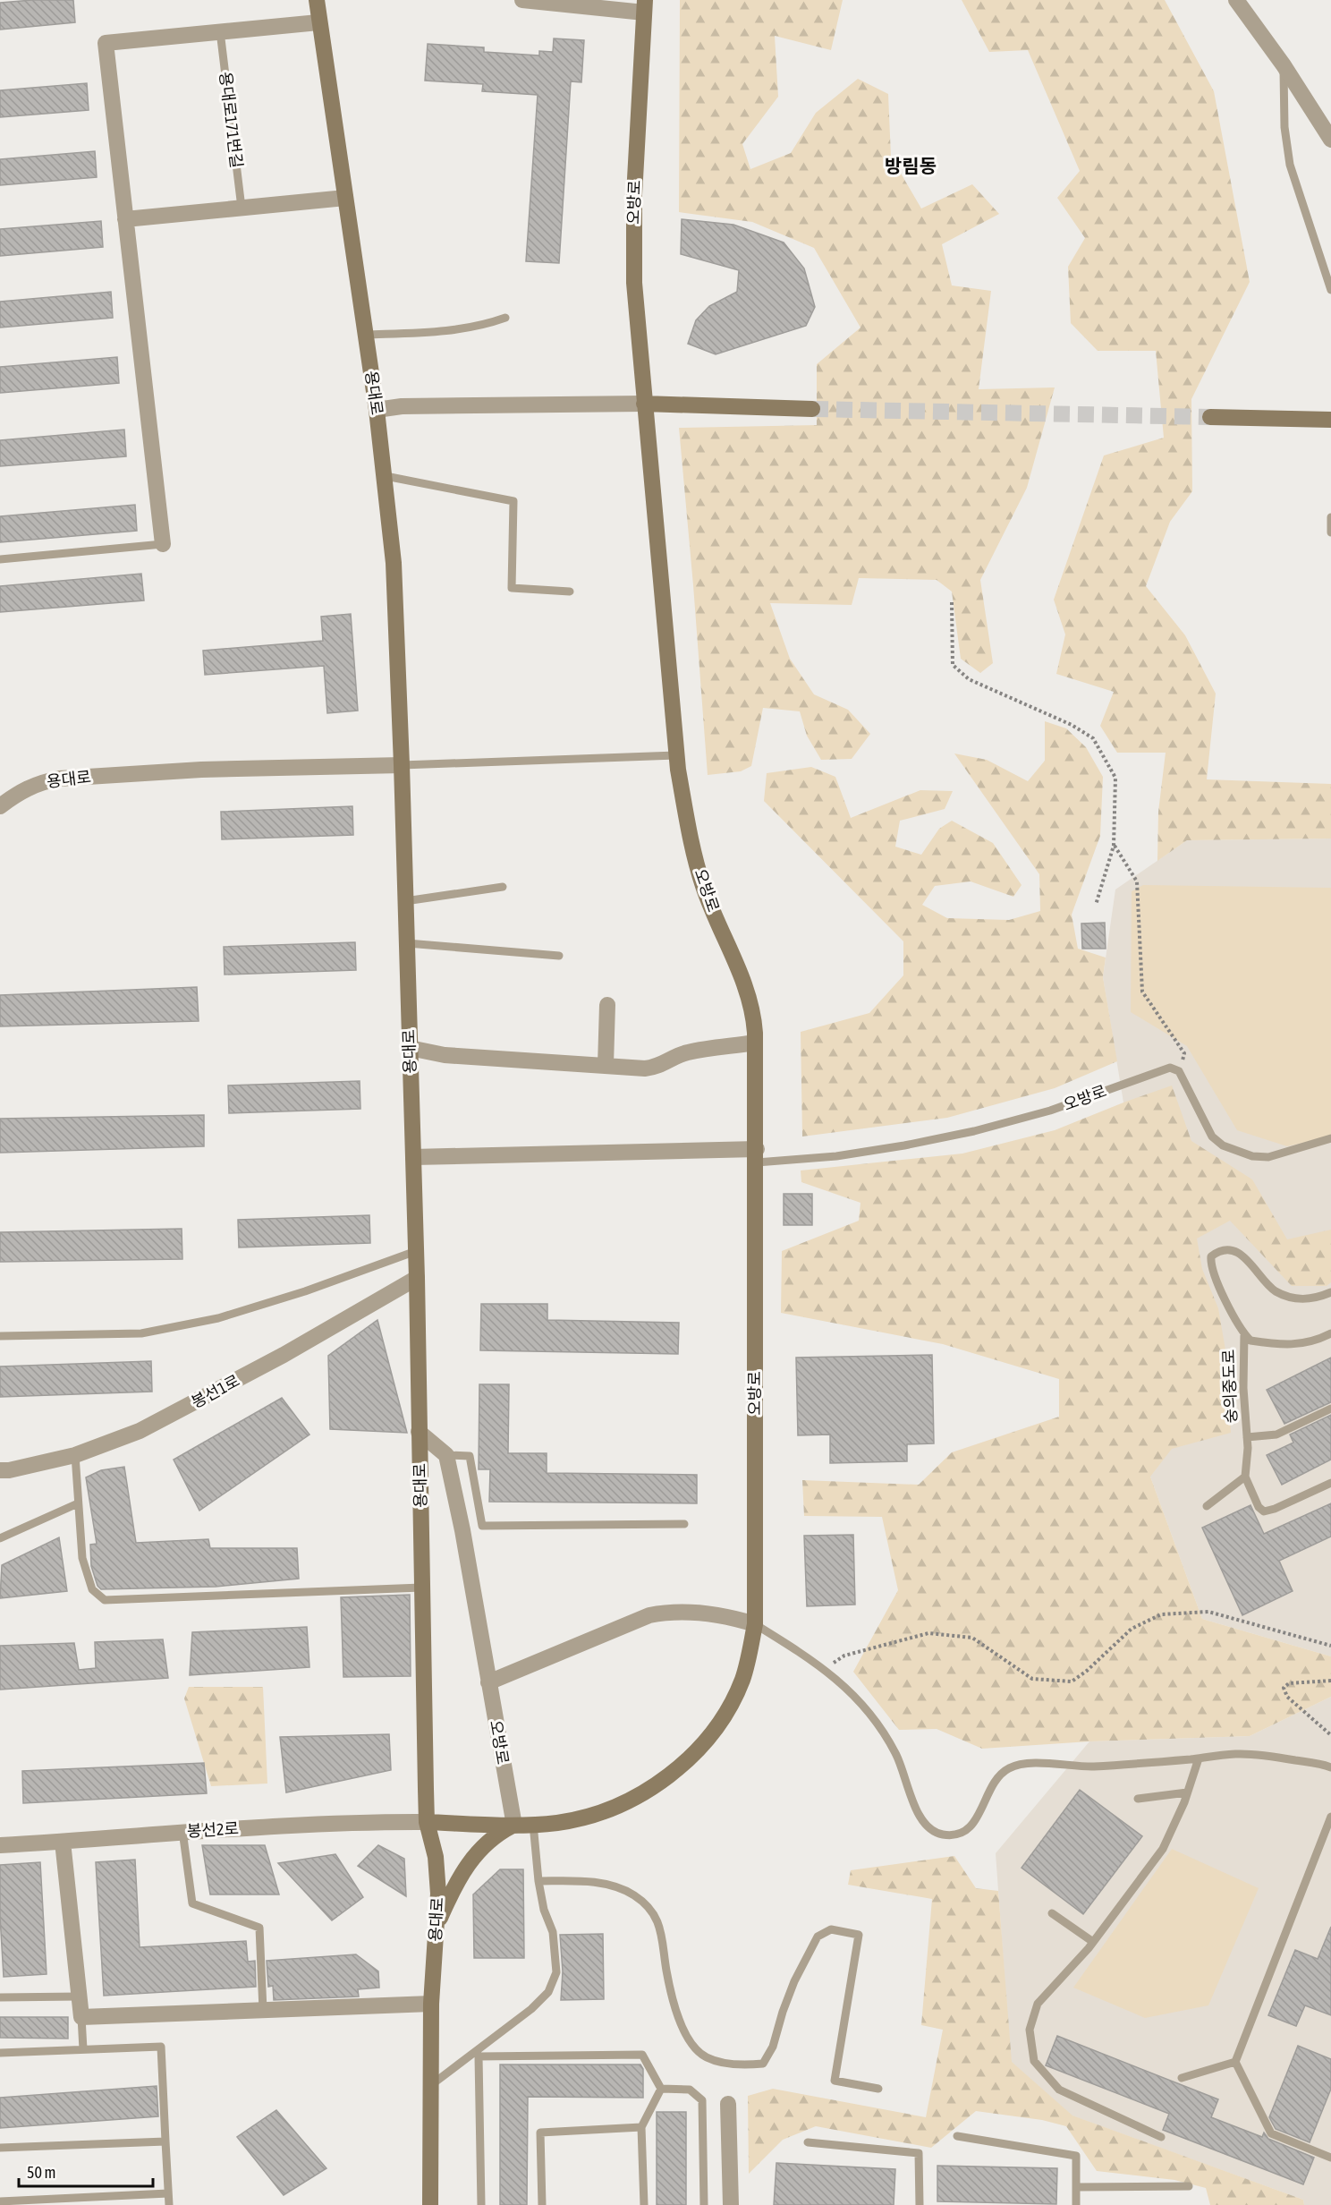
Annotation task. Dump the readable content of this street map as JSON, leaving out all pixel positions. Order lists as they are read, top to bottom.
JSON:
{
  "streets": {
    "street": [
      "오방로",
      "용대로",
      "봉선1로",
      "봉선2로"
    ],
    "lane": ["용대로171번길", "숭의중도로"]
  },
  "crossings": [
    ["오방로", "용대로"],
    ["오방로", "봉선2로"],
    ["용대로", "봉선1로"],
    ["용대로", "봉선2로"]
  ],
  "districts": ["방림동"],
  "scale_bar": "50 m"
}
